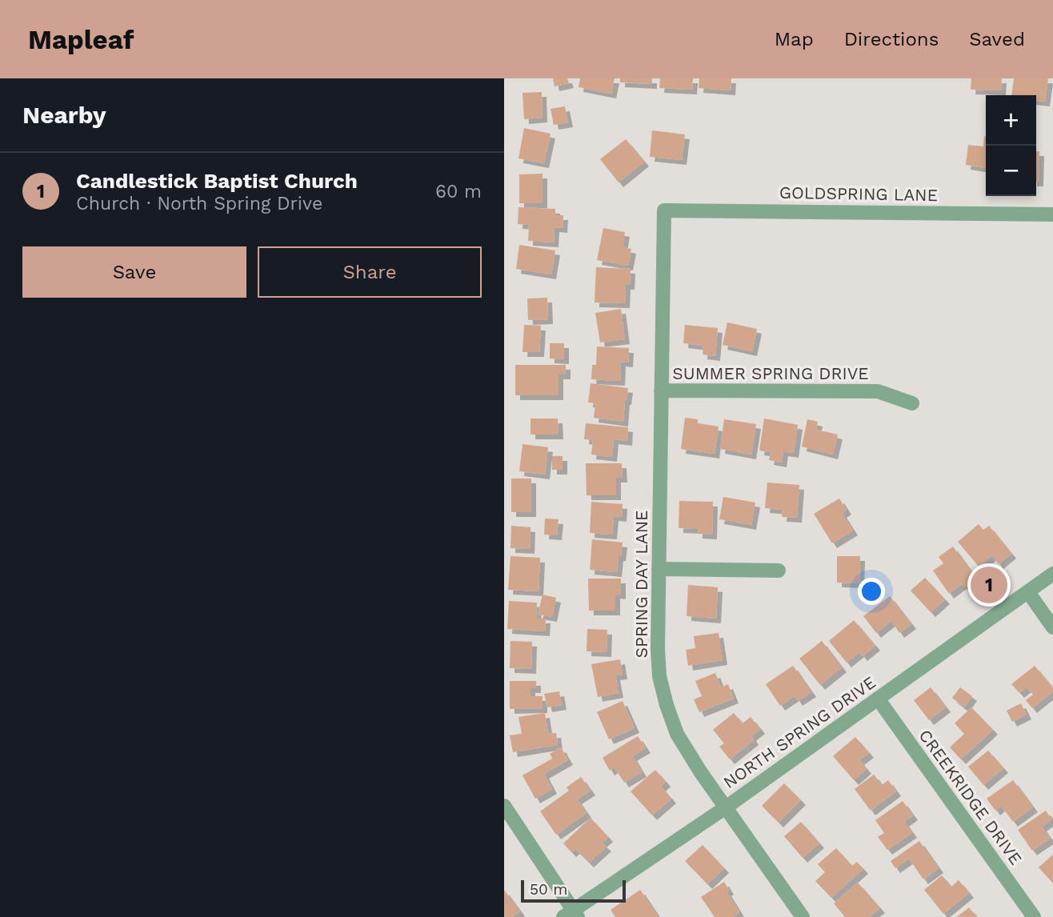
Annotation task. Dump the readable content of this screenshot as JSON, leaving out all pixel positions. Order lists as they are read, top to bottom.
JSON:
{
  "streets": {
    "street": [
      "GOLDSPRING LANE",
      "SUMMER SPRING DRIVE",
      "SPRING DAY LANE",
      "NORTH SPRING DRIVE",
      "CREEKRIDGE DRIVE"
    ]
  },
  "crossings": [
    ["GOLDSPRING LANE", "SPRING DAY LANE"],
    ["SUMMER SPRING DRIVE", "SPRING DAY LANE"],
    ["SPRING DAY LANE", "NORTH SPRING DRIVE"],
    ["NORTH SPRING DRIVE", "CREEKRIDGE DRIVE"]
  ],
  "scale_bar": "50 m",
  "page": {
    "header": "Mapleaf",
    "nav": ["Map", "Directions", "Saved"],
    "heading": "Nearby",
    "map_buttons": ["+", "−"],
    "list": [
      {
        "mark": "1",
        "name": "Candlestick Baptist Church",
        "note": "Church · North Spring Drive",
        "value": "60 m"
      }
    ],
    "buttons": ["Save", "Share"],
    "pins": "1",
    "scale": "50 m"
  }
}
